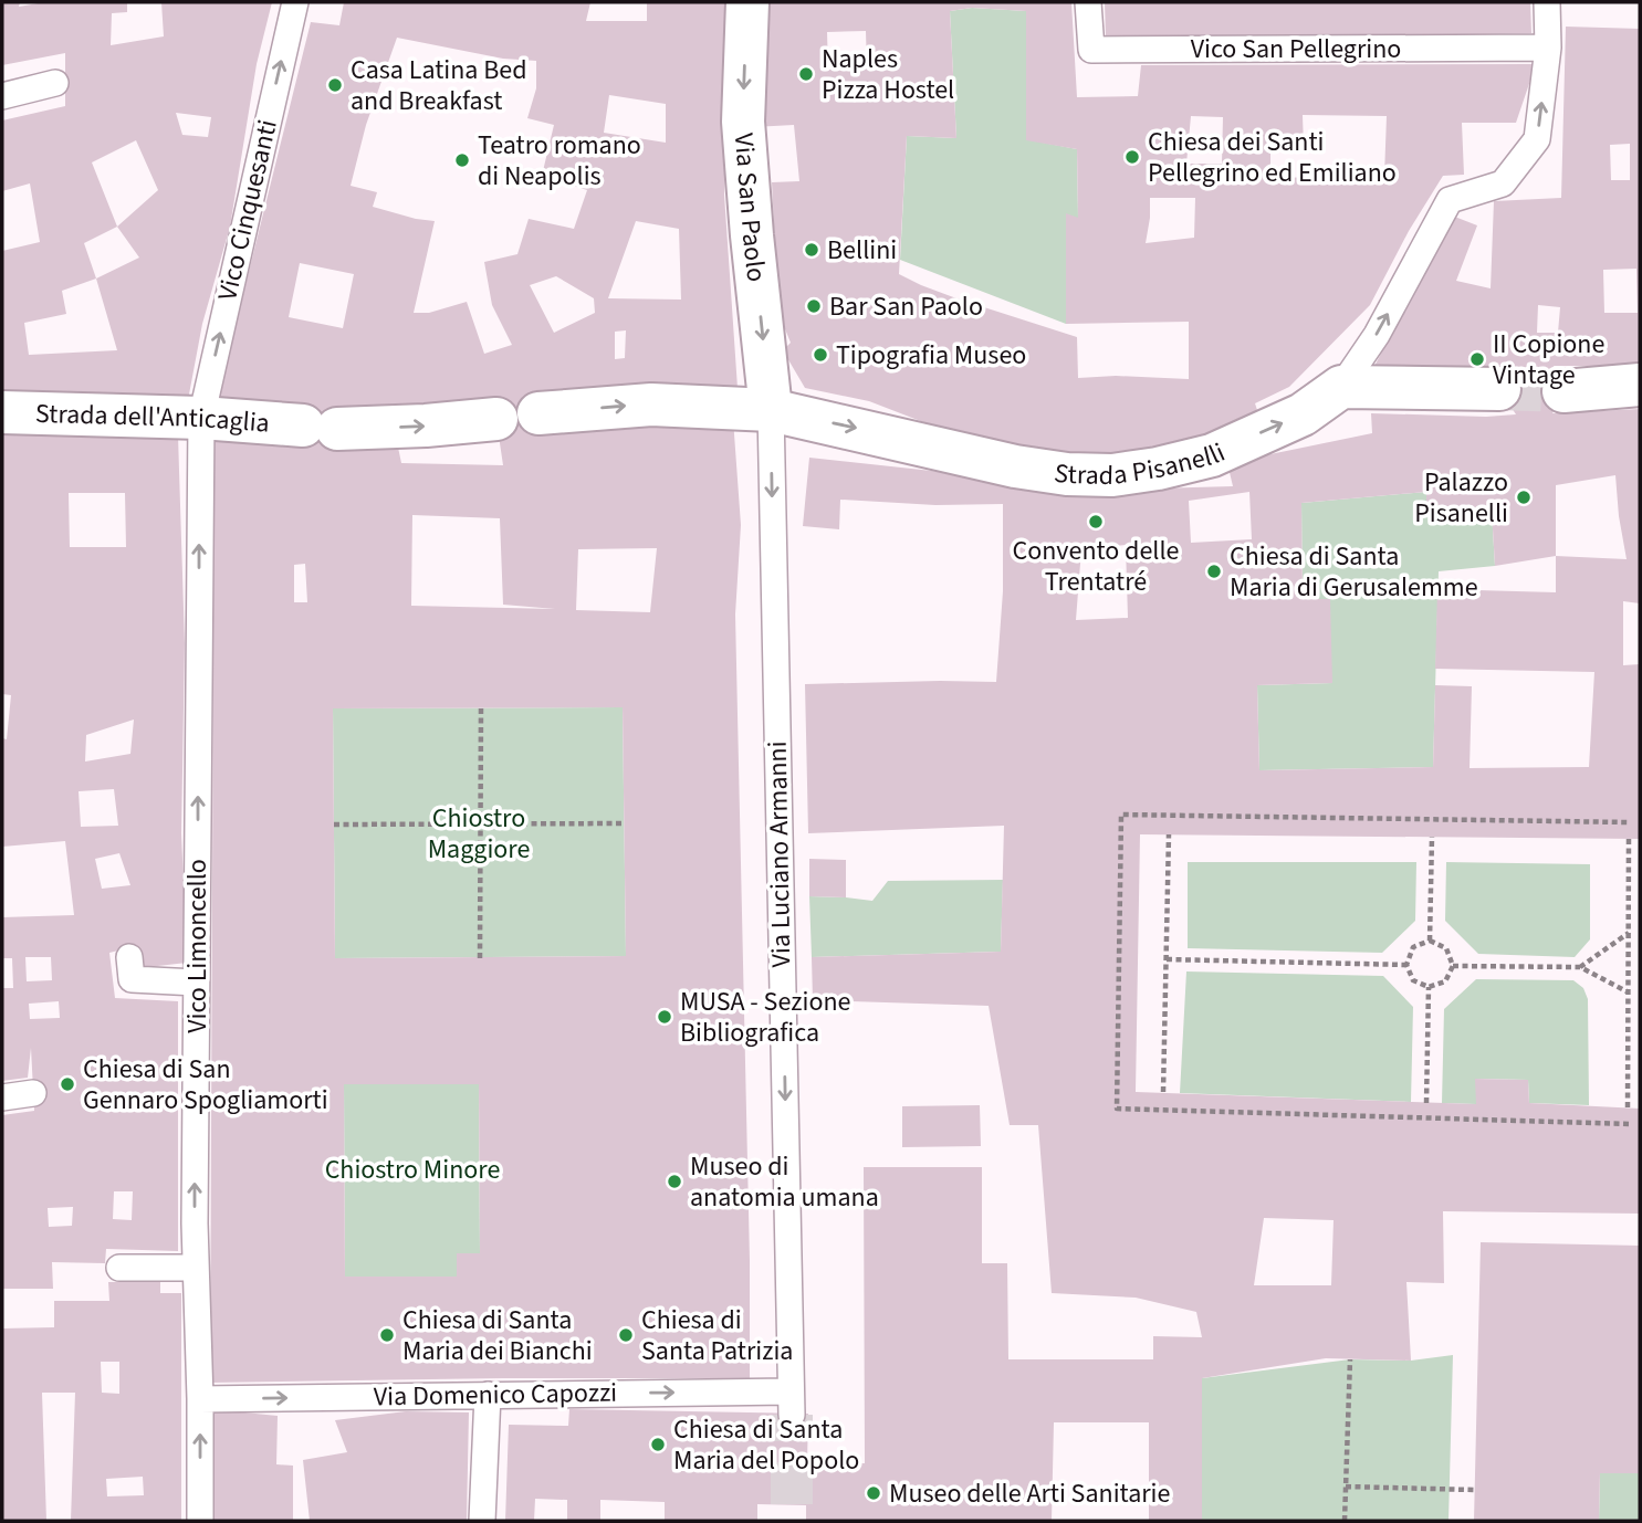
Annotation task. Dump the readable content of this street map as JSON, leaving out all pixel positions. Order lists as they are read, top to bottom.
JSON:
{
  "streets": {
    "street": ["Via San Paolo", "Strada dell'Anticaglia", "Strada Pisanelli"],
    "lane": [
      "Vico San Pellegrino",
      "Vico Cinquesanti",
      "Via Luciano Armanni",
      "Vico Limoncello",
      "Via Domenico Capozzi"
    ]
  },
  "crossings": [
    ["Via San Paolo", "Strada Pisanelli"],
    ["Via San Paolo", "Via Luciano Armanni"],
    ["Vico Cinquesanti", "Strada dell'Anticaglia"],
    ["Vico Cinquesanti", "Vico Limoncello"],
    ["Strada dell'Anticaglia", "Vico Limoncello"],
    ["Strada Pisanelli", "Via Luciano Armanni"],
    ["Via Luciano Armanni", "Via Domenico Capozzi"],
    ["Vico Limoncello", "Via Domenico Capozzi"]
  ],
  "one_way": [
    "Via San Paolo",
    "Vico Cinquesanti",
    "Strada dell'Anticaglia",
    "Strada Pisanelli",
    "Via Luciano Armanni",
    "Vico Limoncello",
    "Via Domenico Capozzi"
  ],
  "parks": ["Chiostro Maggiore", "Chiostro Minore"],
  "places": [
    "Naples Pizza Hostel",
    "Casa Latina Bed and Breakfast",
    "Chiesa dei Santi Pellegrino ed Emiliano",
    "Teatro romano di Neapolis",
    "Bellini",
    "Bar San Paolo",
    "Tipografia Museo",
    "II Copione Vintage",
    "Palazzo Pisanelli",
    "Convento delle Trentatré",
    "Chiesa di Santa Maria di Gerusalemme",
    "MUSA - Sezione Bibliografica",
    "Chiesa di San Gennaro Spogliamorti",
    "Museo di anatomia umana",
    "Chiesa di Santa Maria dei Bianchi",
    "Chiesa di Santa Patrizia",
    "Chiesa di Santa Maria del Popolo",
    "Museo delle Arti Sanitarie"
  ]
}
